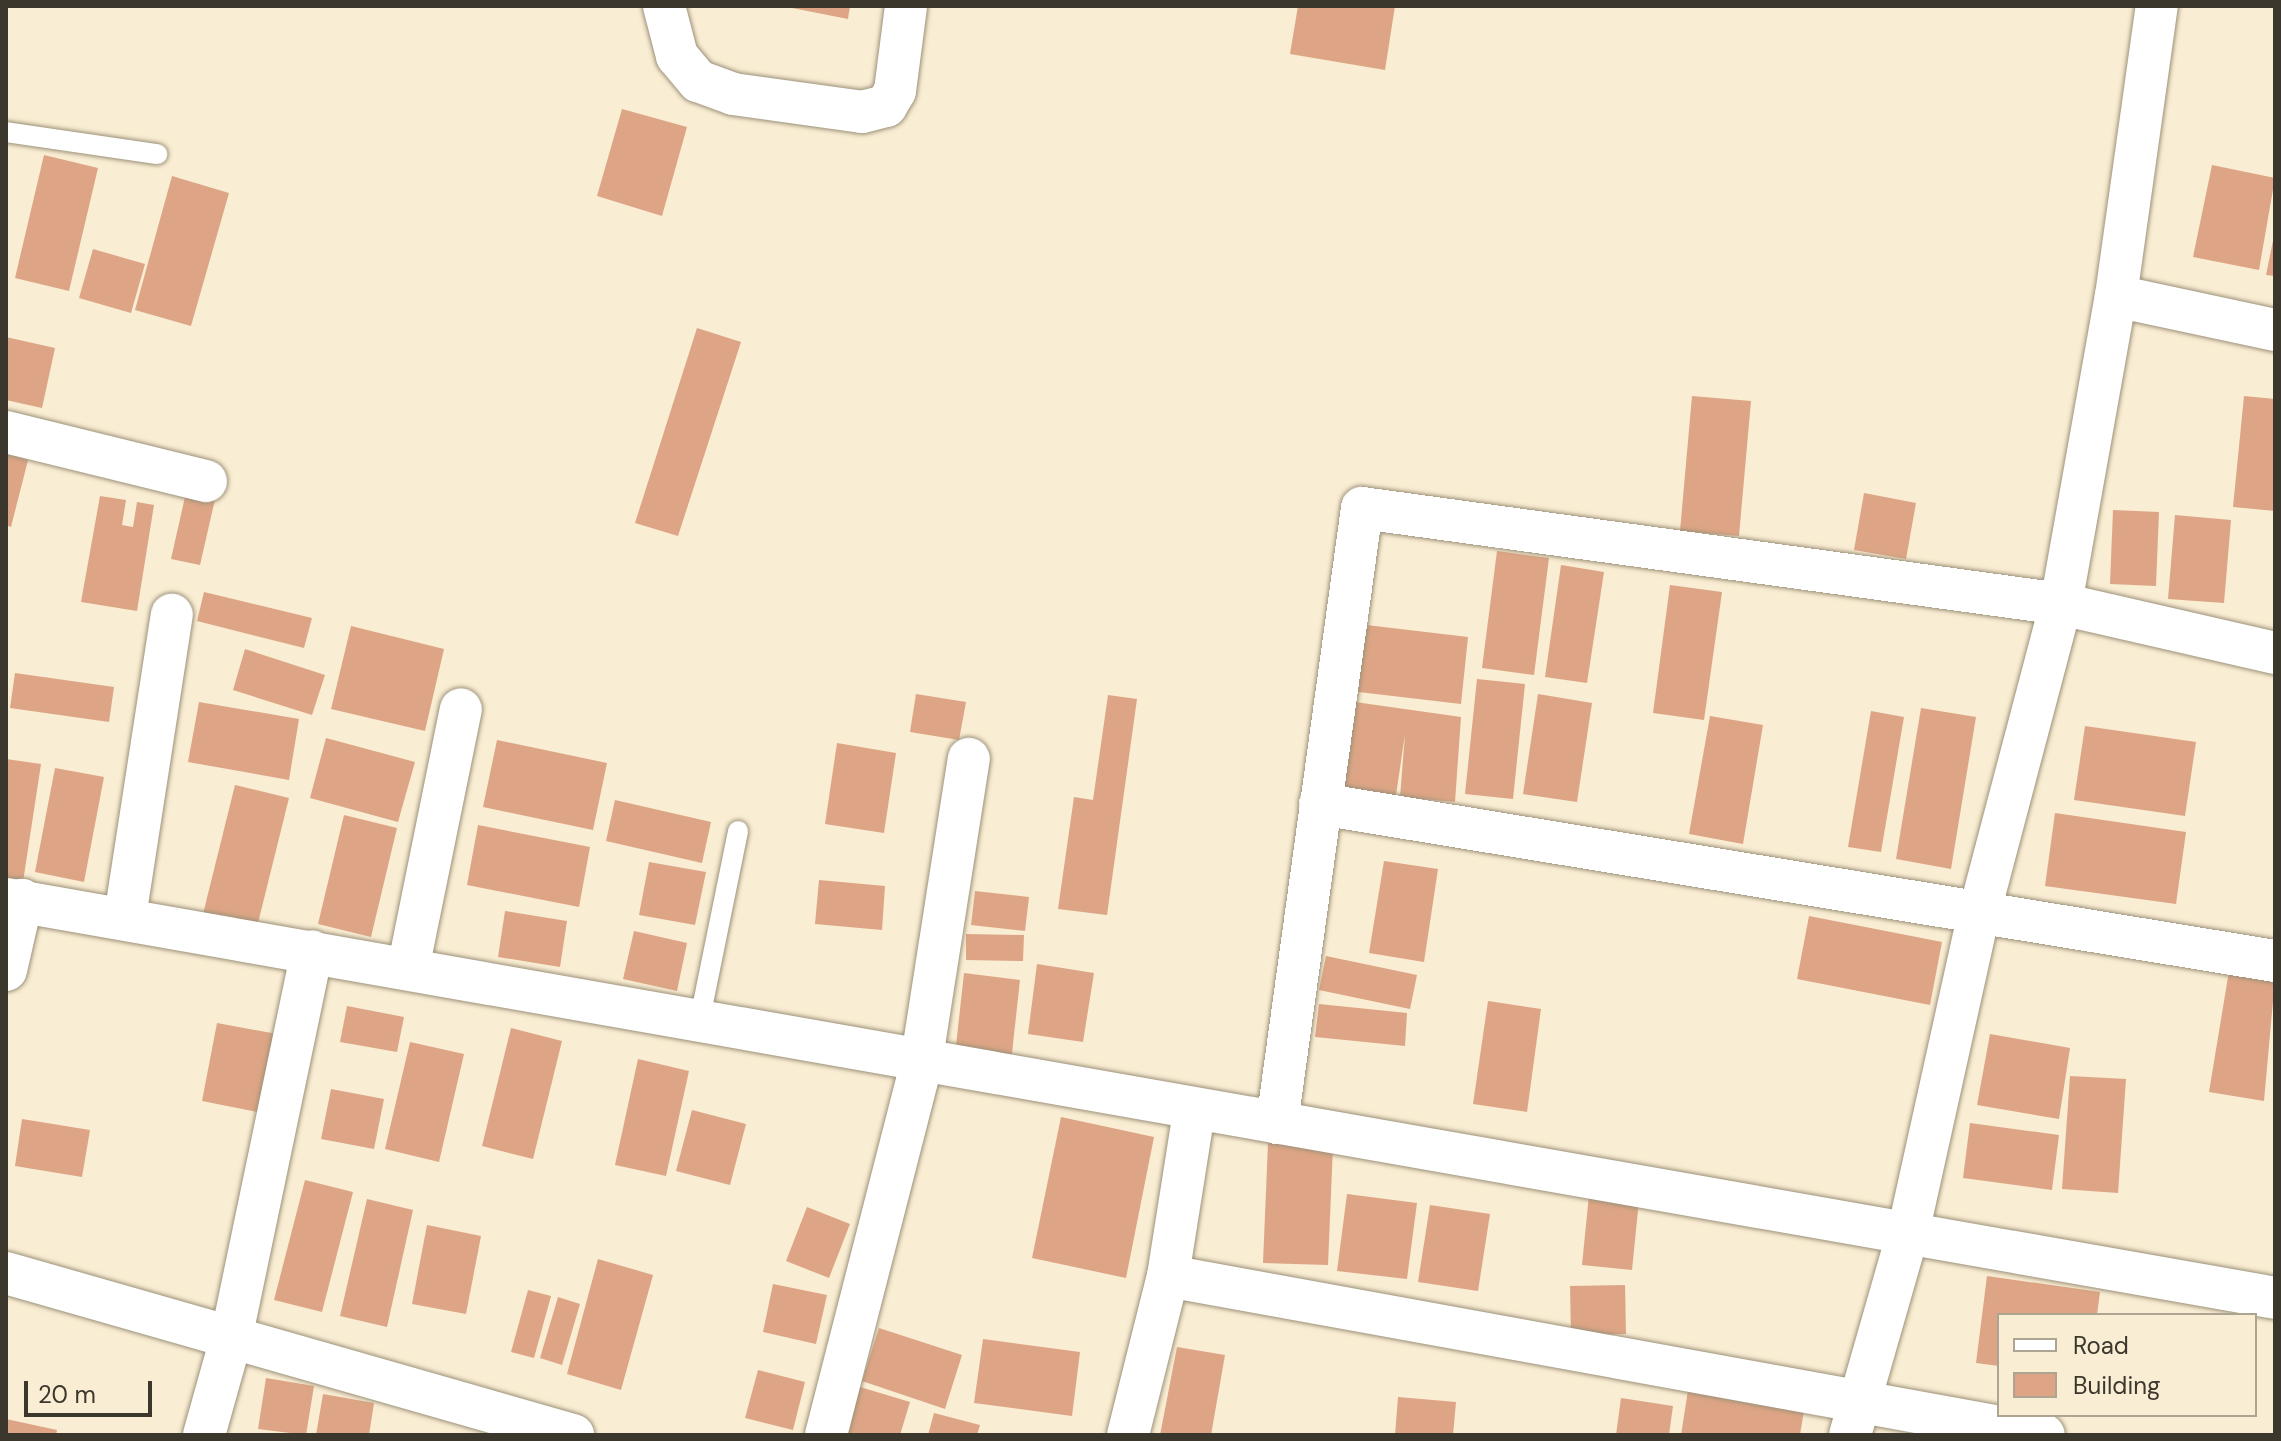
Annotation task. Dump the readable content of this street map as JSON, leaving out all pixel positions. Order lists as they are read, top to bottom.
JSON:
{
  "legend": ["Road", "Building"],
  "scale_bar": "20 m"
}
